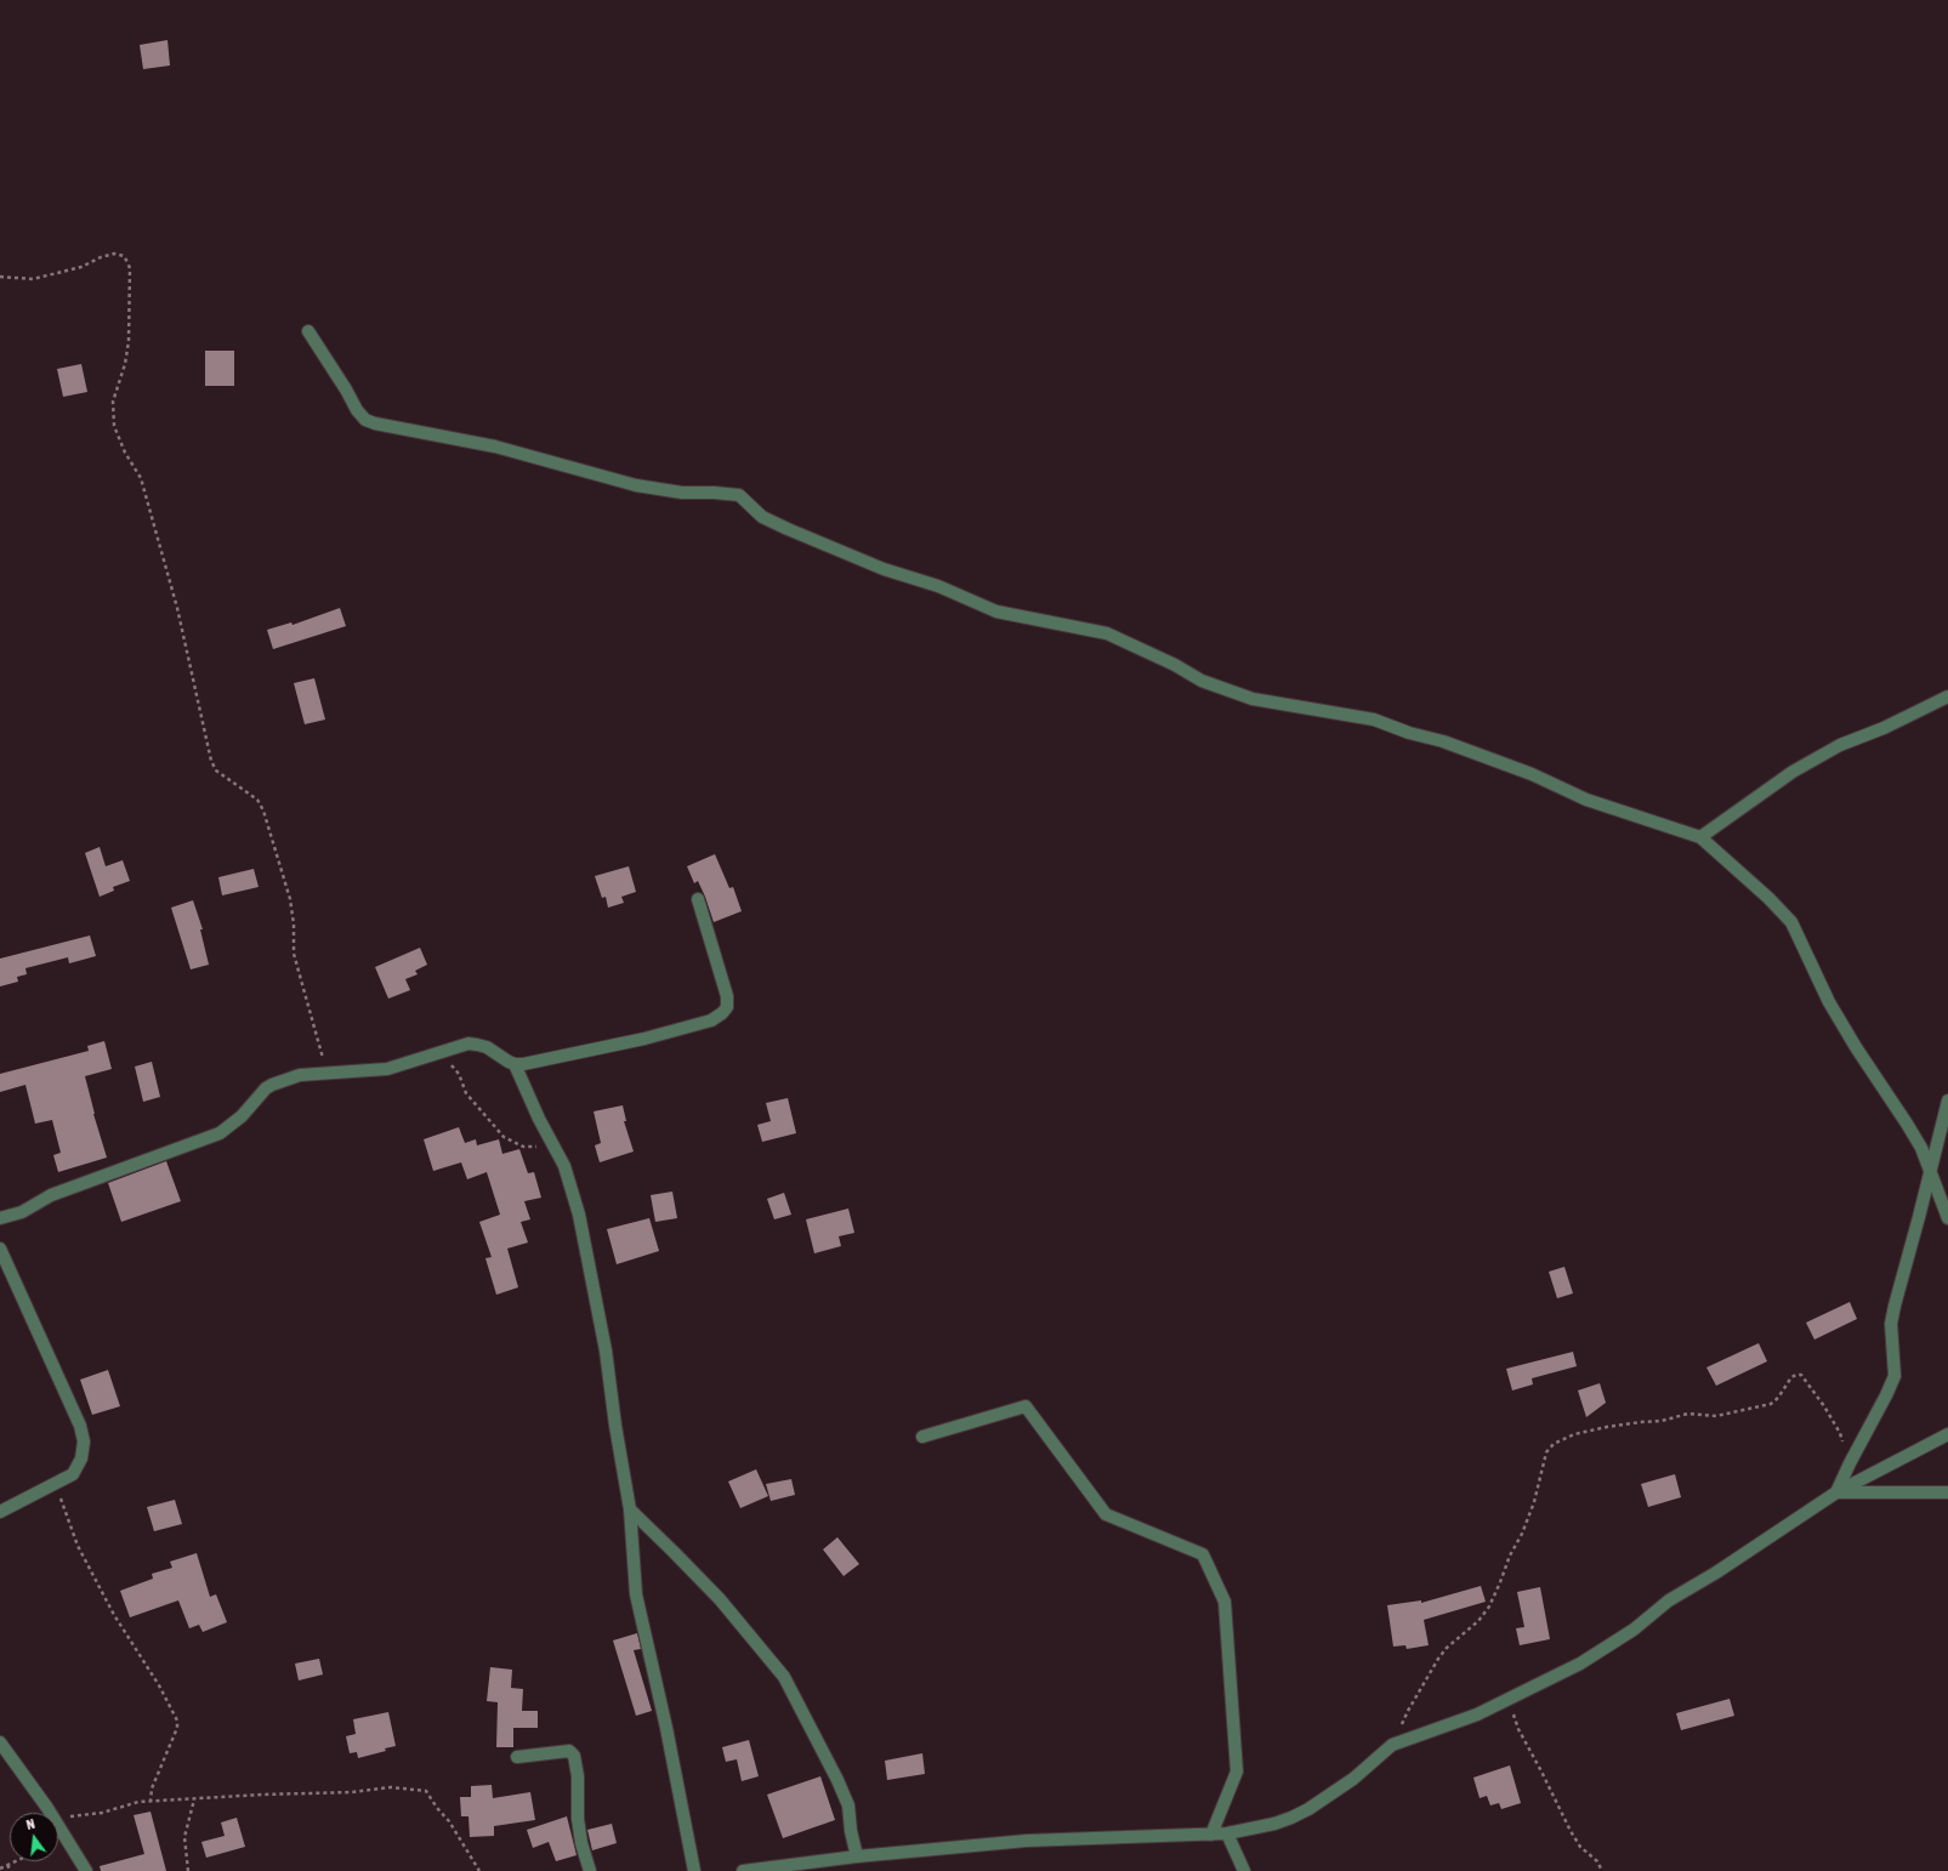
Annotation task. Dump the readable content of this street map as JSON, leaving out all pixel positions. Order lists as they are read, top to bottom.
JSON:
{
  "north": "top"
}
